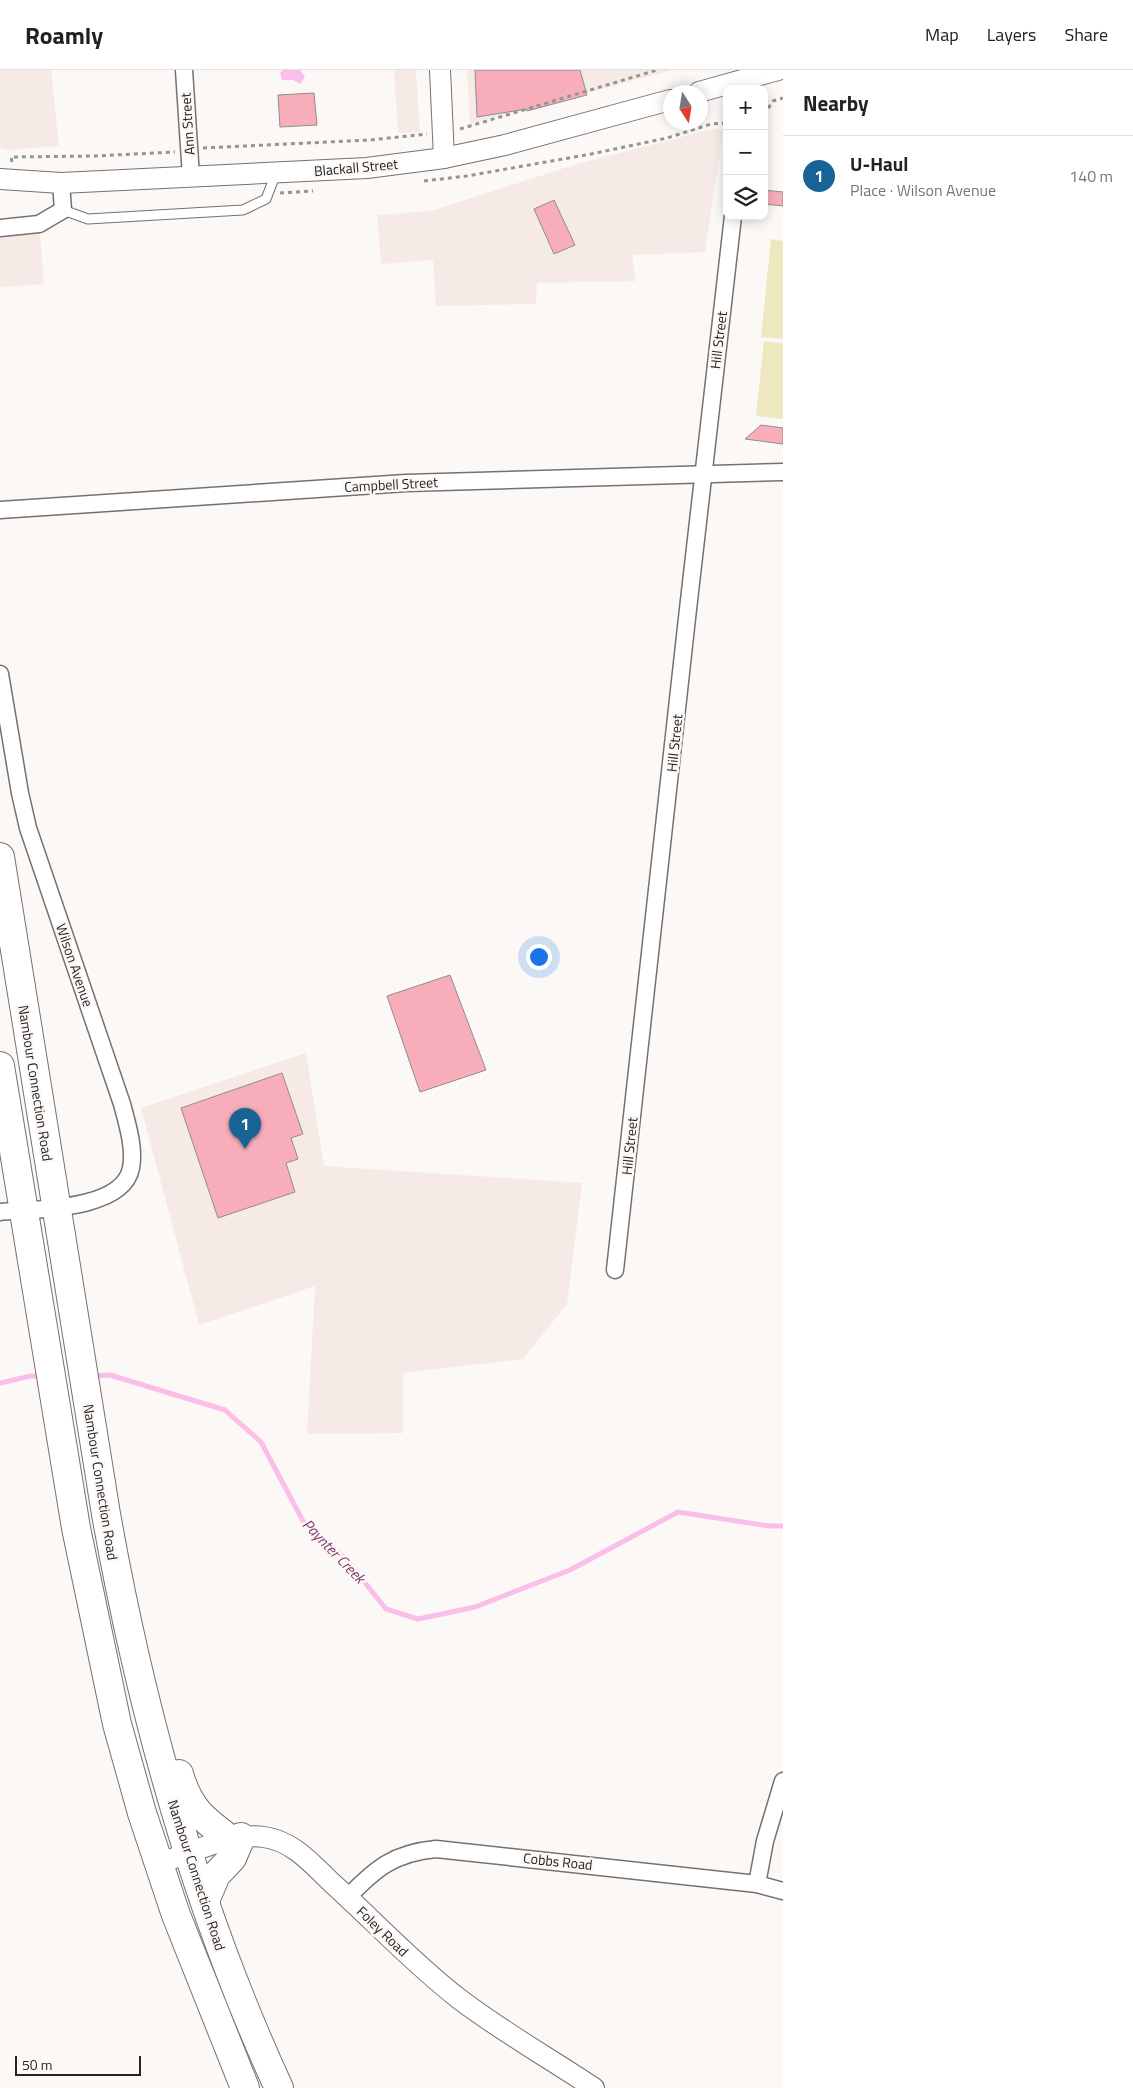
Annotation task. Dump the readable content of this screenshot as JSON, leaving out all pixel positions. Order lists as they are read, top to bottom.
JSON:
{
  "streets": {
    "highway": ["Nambour Connection Road"],
    "street": [
      "Ann Street",
      "Blackall Street",
      "Hill Street",
      "Campbell Street",
      "Wilson Avenue",
      "Cobbs Road",
      "Foley Road"
    ]
  },
  "crossings": [
    ["Ann Street", "Blackall Street"],
    ["Hill Street", "Campbell Street"],
    ["Wilson Avenue", "Nambour Connection Road"],
    ["Nambour Connection Road", "Foley Road"],
    ["Cobbs Road", "Foley Road"]
  ],
  "water": ["Paynter Creek"],
  "scale_bar": "50 m",
  "north": "bottom",
  "page": {
    "header": "Roamly",
    "nav": ["Map", "Layers", "Share"],
    "heading": "Nearby",
    "map_buttons": ["+", "−"],
    "list": [
      {
        "mark": "1",
        "name": "U-Haul",
        "note": "Place · Wilson Avenue",
        "value": "140 m"
      }
    ],
    "pins": "1",
    "scale": "50 m"
  }
}
